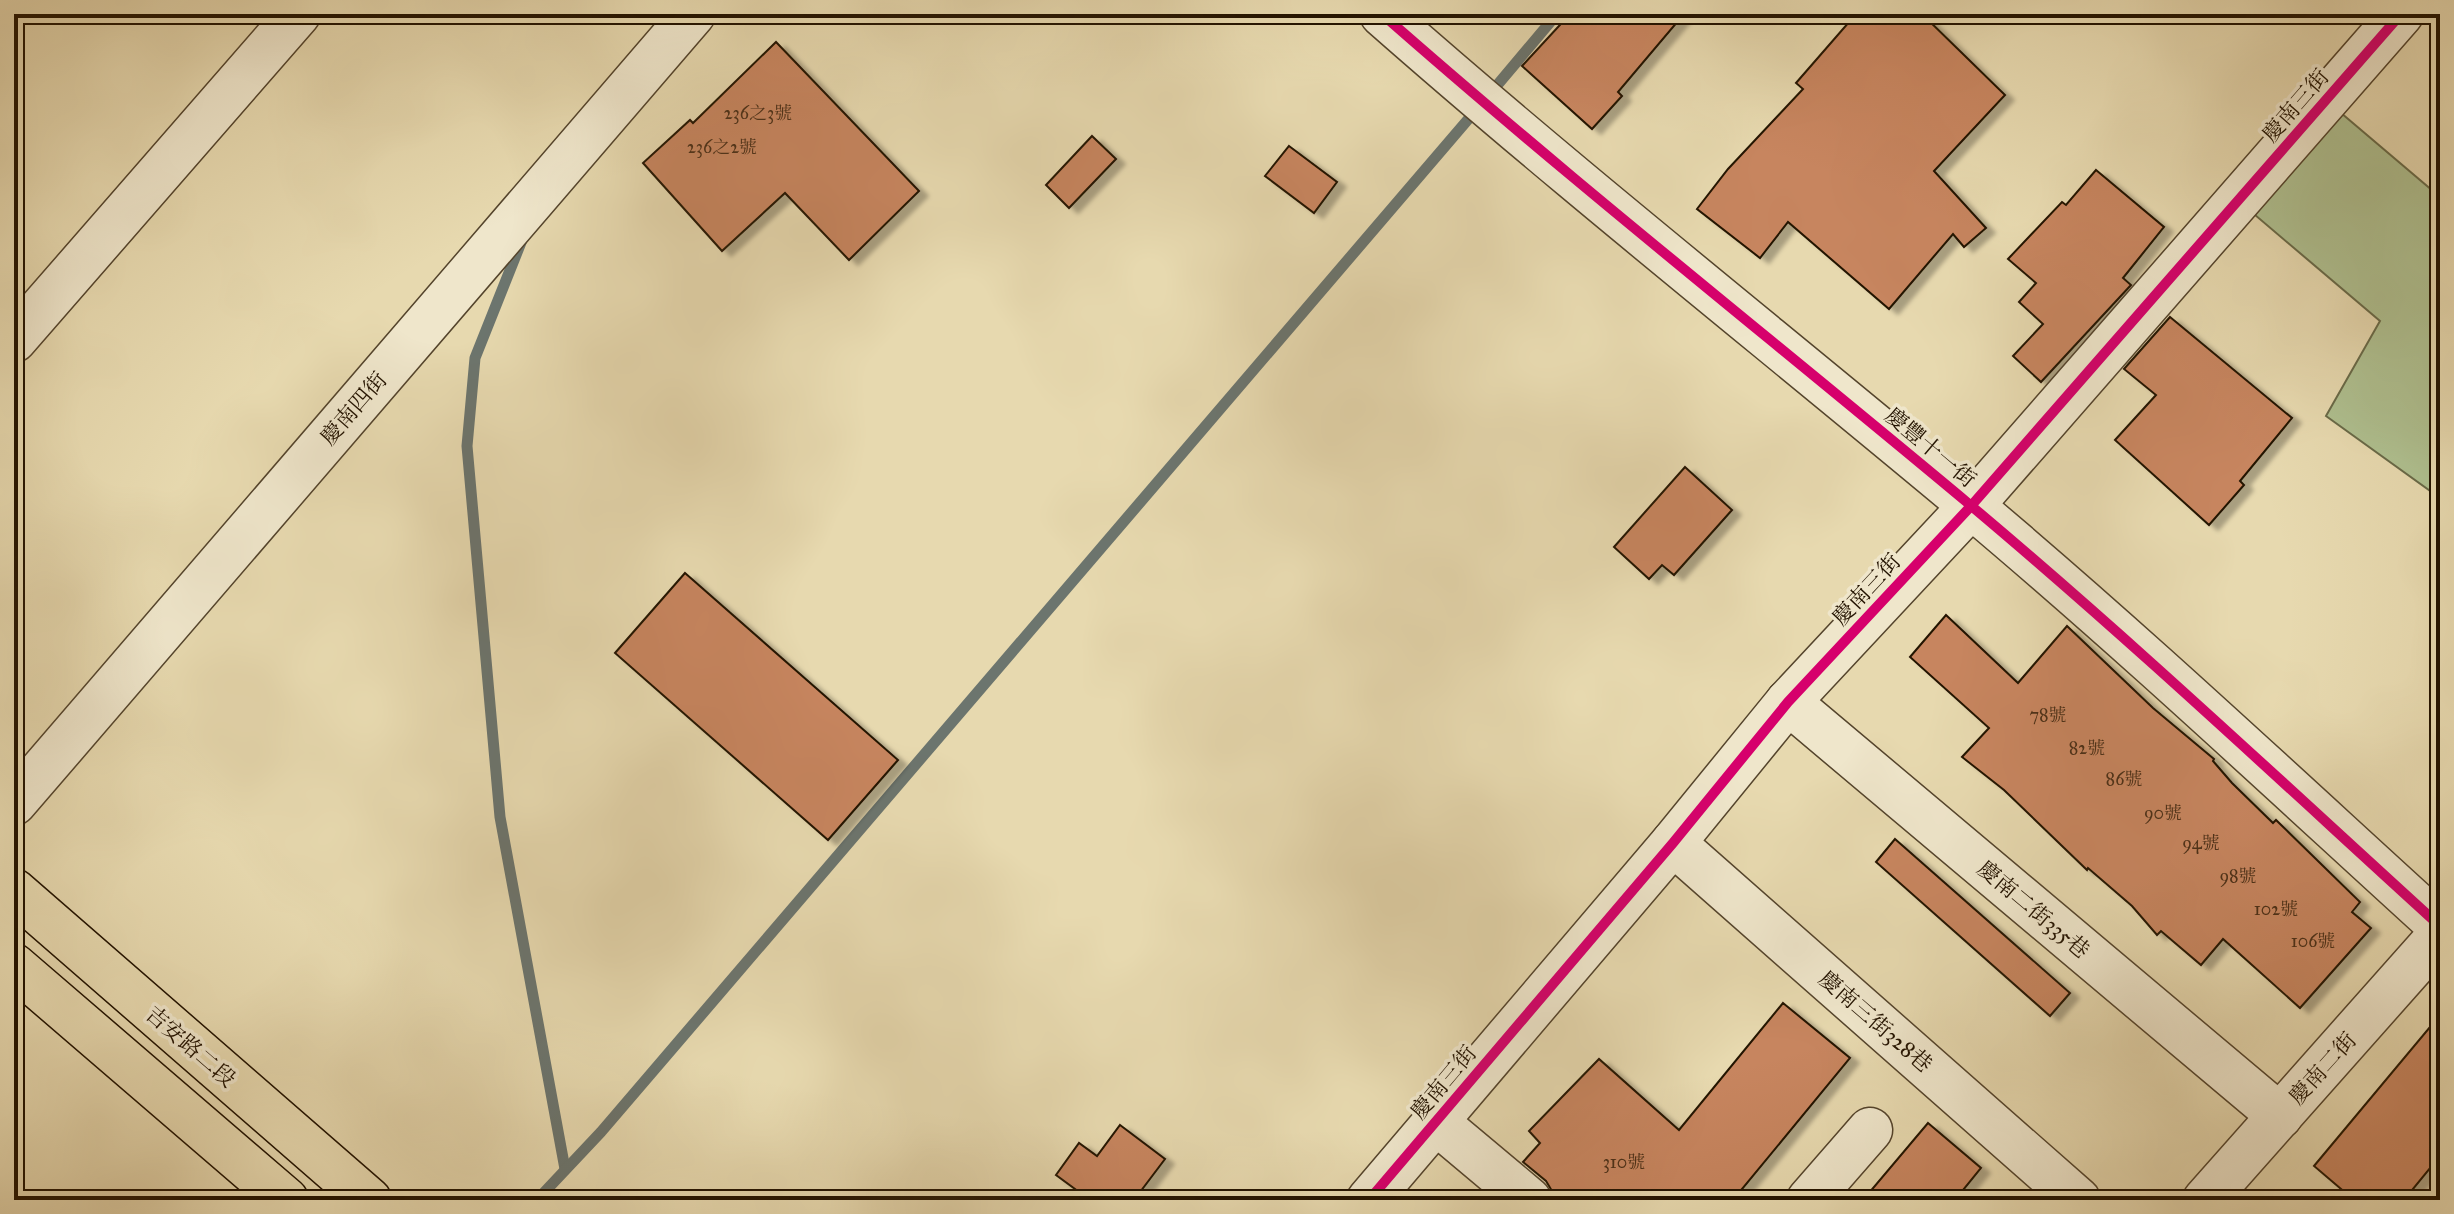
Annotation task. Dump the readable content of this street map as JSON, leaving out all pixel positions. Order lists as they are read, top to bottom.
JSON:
{
  "streets": {
    "main road": ["吉安路二段"],
    "street": [
      "慶南三街",
      "慶南四街",
      "慶豐十一街",
      "慶南二街335巷",
      "慶南三街328巷",
      "慶南二街"
    ]
  },
  "crossings": [
    ["慶南三街", "慶豐十一街"],
    ["慶南三街", "慶南二街335巷"],
    ["慶南三街", "慶南三街328巷"],
    ["慶南二街335巷", "慶南二街"]
  ],
  "house_numbers": [
    "236之3號",
    "236之2號",
    "78號",
    "82號",
    "86號",
    "90號",
    "94號",
    "98號",
    "102號",
    "106號",
    "310號"
  ]
}
